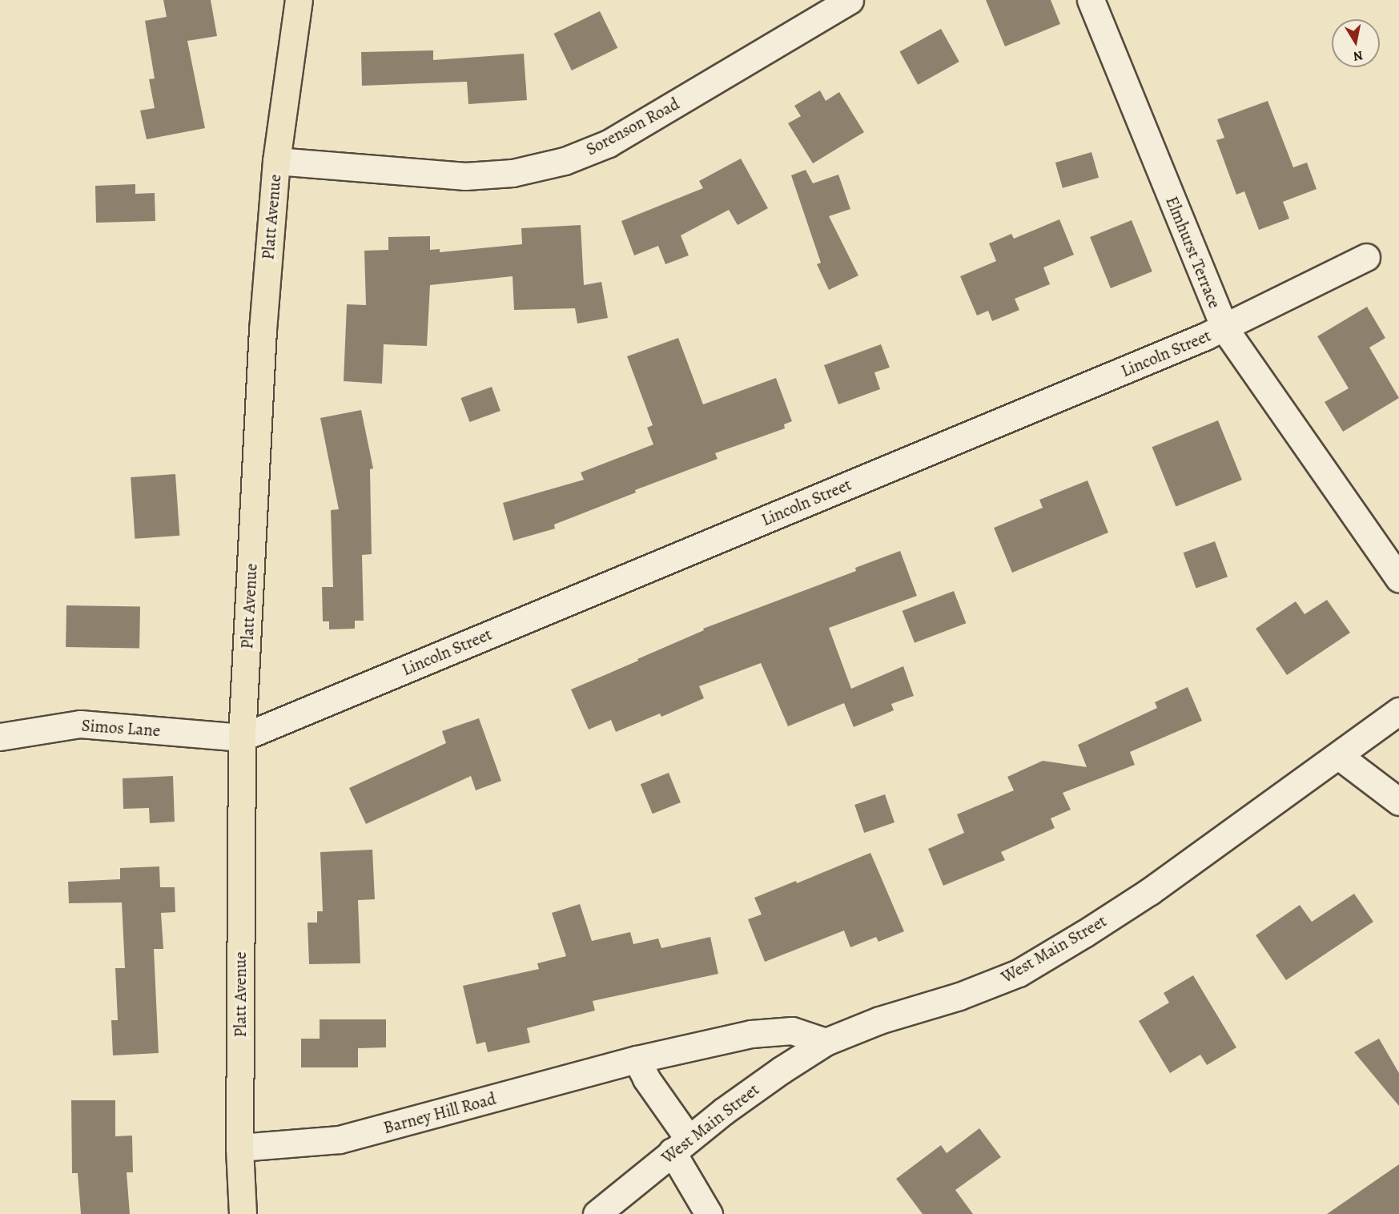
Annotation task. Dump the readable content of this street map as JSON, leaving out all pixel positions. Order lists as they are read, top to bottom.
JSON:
{
  "streets": {
    "main road": ["Platt Avenue"],
    "street": [
      "Sorenson Road",
      "Elmhurst Terrace",
      "Lincoln Street",
      "Simos Lane",
      "West Main Street",
      "Barney Hill Road"
    ]
  },
  "crossings": [
    ["Sorenson Road", "Platt Avenue"],
    ["Platt Avenue", "Lincoln Street"],
    ["Platt Avenue", "Simos Lane"],
    ["Platt Avenue", "Barney Hill Road"],
    ["Elmhurst Terrace", "Lincoln Street"],
    ["Lincoln Street", "Simos Lane"],
    ["West Main Street", "Barney Hill Road"]
  ],
  "north": "bottom"
}
